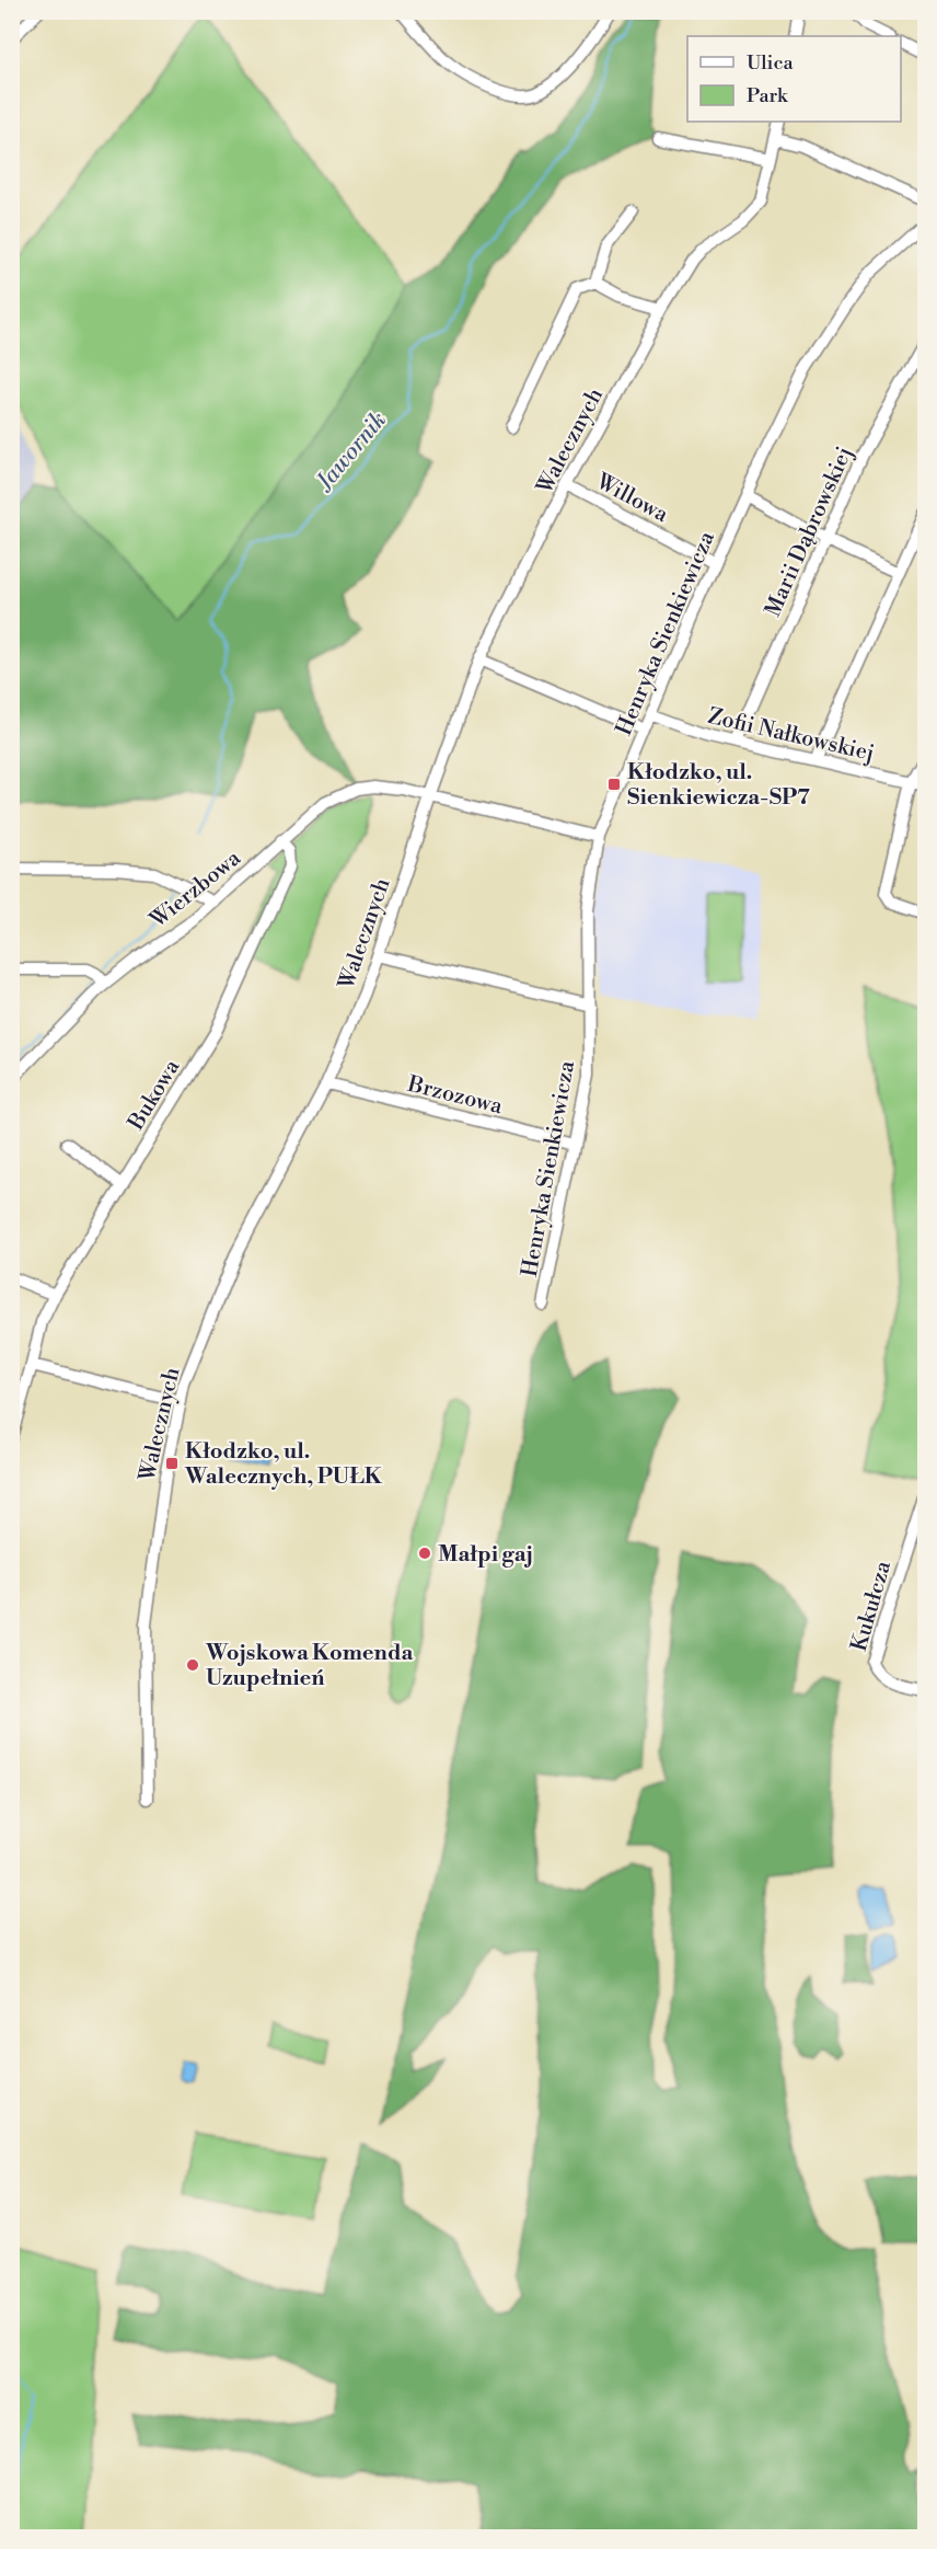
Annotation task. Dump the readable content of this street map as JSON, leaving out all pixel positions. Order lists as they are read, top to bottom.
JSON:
{
  "streets": {
    "street": [
      "Walecznych",
      "Willowa",
      "Marii Dąbrowskiej",
      "Henryka Sienkiewicza",
      "Zofii Nałkowskiej",
      "Wierzbowa",
      "Bukowa",
      "Brzozowa",
      "Kukułcza"
    ]
  },
  "crossings": [
    ["Walecznych", "Willowa"],
    ["Walecznych", "Wierzbowa"],
    ["Walecznych", "Brzozowa"],
    ["Willowa", "Henryka Sienkiewicza"],
    ["Marii Dąbrowskiej", "Zofii Nałkowskiej"],
    ["Henryka Sienkiewicza", "Zofii Nałkowskiej"],
    ["Henryka Sienkiewicza", "Wierzbowa"],
    ["Henryka Sienkiewicza", "Brzozowa"],
    ["Wierzbowa", "Bukowa"]
  ],
  "water": ["Jawornik"],
  "places": {
    "transit": ["Kłodzko, ul. Sienkiewicza-SP7", "Kłodzko, ul. Walecznych, PUŁK"],
    "other": ["Małpi gaj", "Wojskowa Komenda Uzupełnień"]
  },
  "legend": ["Ulica", "Park"]
}
